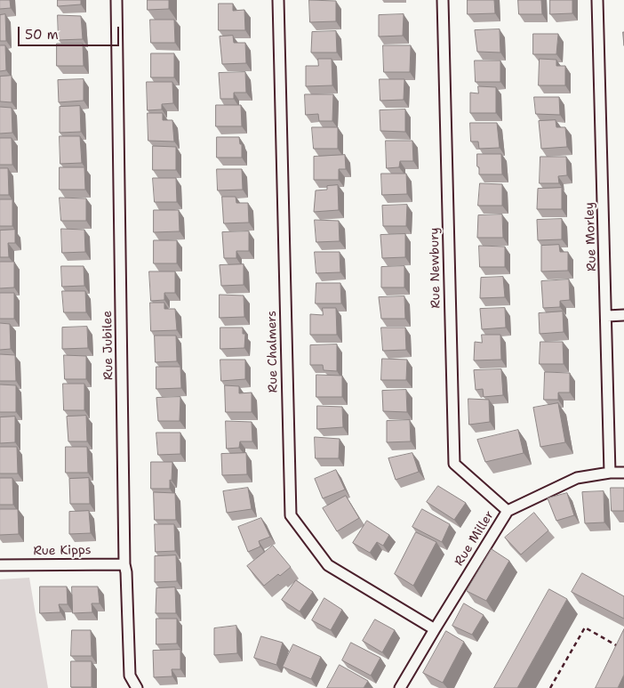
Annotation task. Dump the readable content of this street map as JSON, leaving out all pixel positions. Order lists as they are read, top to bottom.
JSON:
{
  "streets": {
    "street": [
      "Rue Morley",
      "Rue Newbury",
      "Rue Jubilee",
      "Rue Chalmers",
      "Rue Miller",
      "Rue Kipps"
    ]
  },
  "crossings": [
    ["Rue Morley", "Rue Miller"],
    ["Rue Newbury", "Rue Miller"],
    ["Rue Jubilee", "Rue Kipps"],
    ["Rue Chalmers", "Rue Miller"]
  ],
  "scale_bar": "50 m"
}
